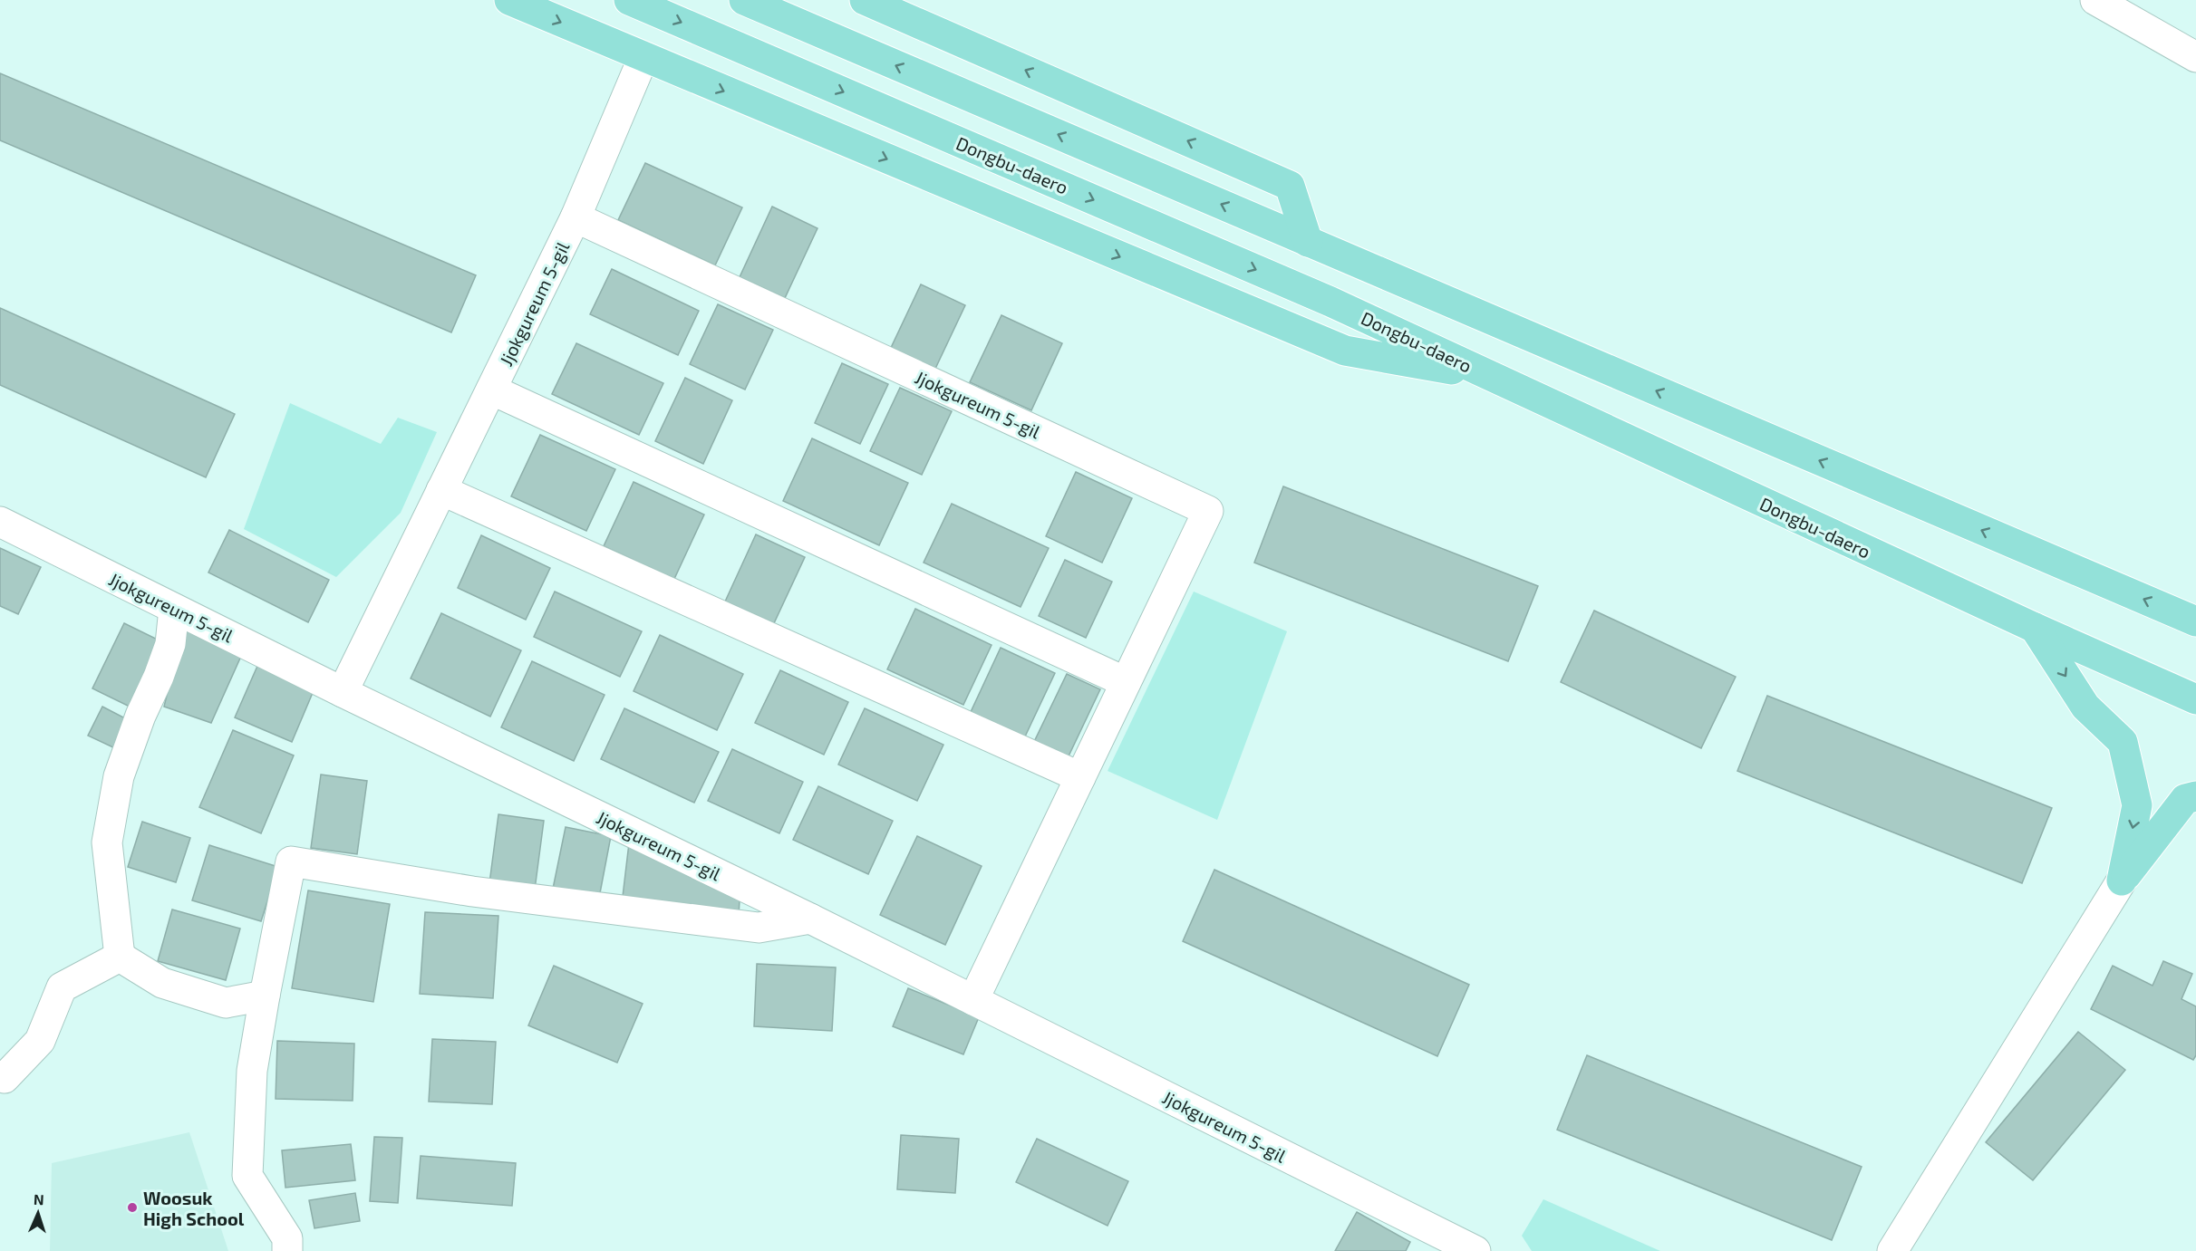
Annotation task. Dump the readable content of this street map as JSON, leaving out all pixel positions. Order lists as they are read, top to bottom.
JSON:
{
  "streets": {
    "main road": ["Dongbu-daero"],
    "street": ["Jjokgureum 5-gil"]
  },
  "places": ["Woosuk High School"],
  "north": "top"
}
